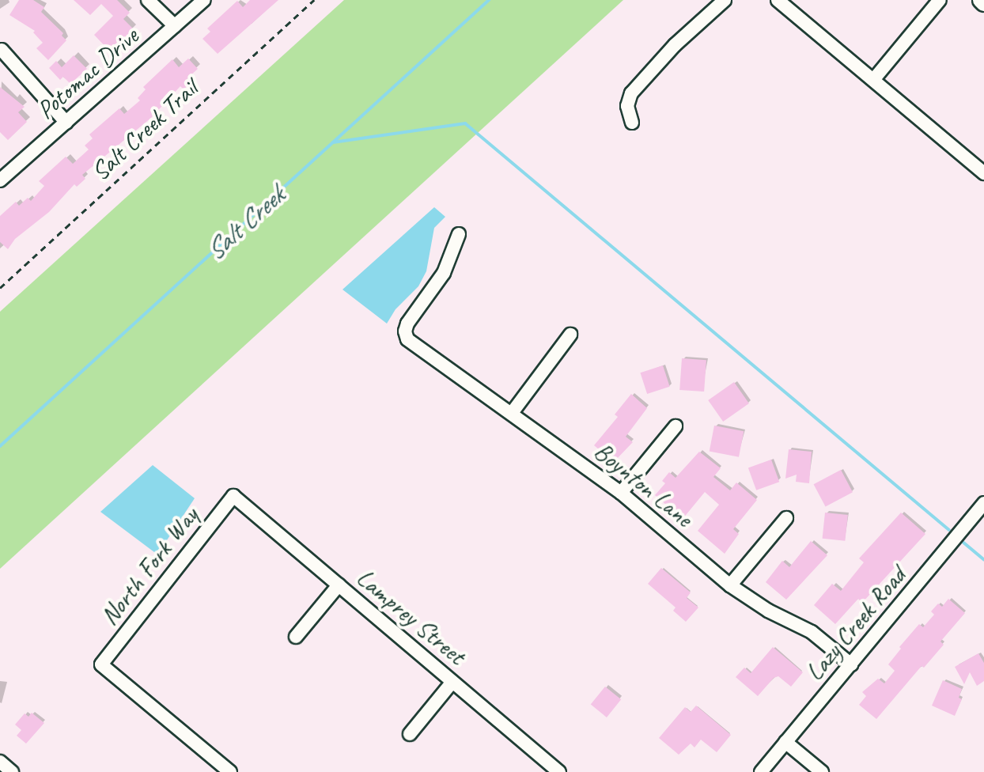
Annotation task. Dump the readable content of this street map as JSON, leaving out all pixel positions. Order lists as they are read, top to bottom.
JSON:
{
  "streets": {
    "street": [
      "Potomac Drive",
      "Boynton Lane",
      "North Fork Way",
      "Lamprey Street",
      "Lazy Creek Road"
    ],
    "path": ["Salt Creek Trail"]
  },
  "crossings": [
    ["Boynton Lane", "Lazy Creek Road"],
    ["North Fork Way", "Lamprey Street"]
  ],
  "water": ["Salt Creek"]
}
